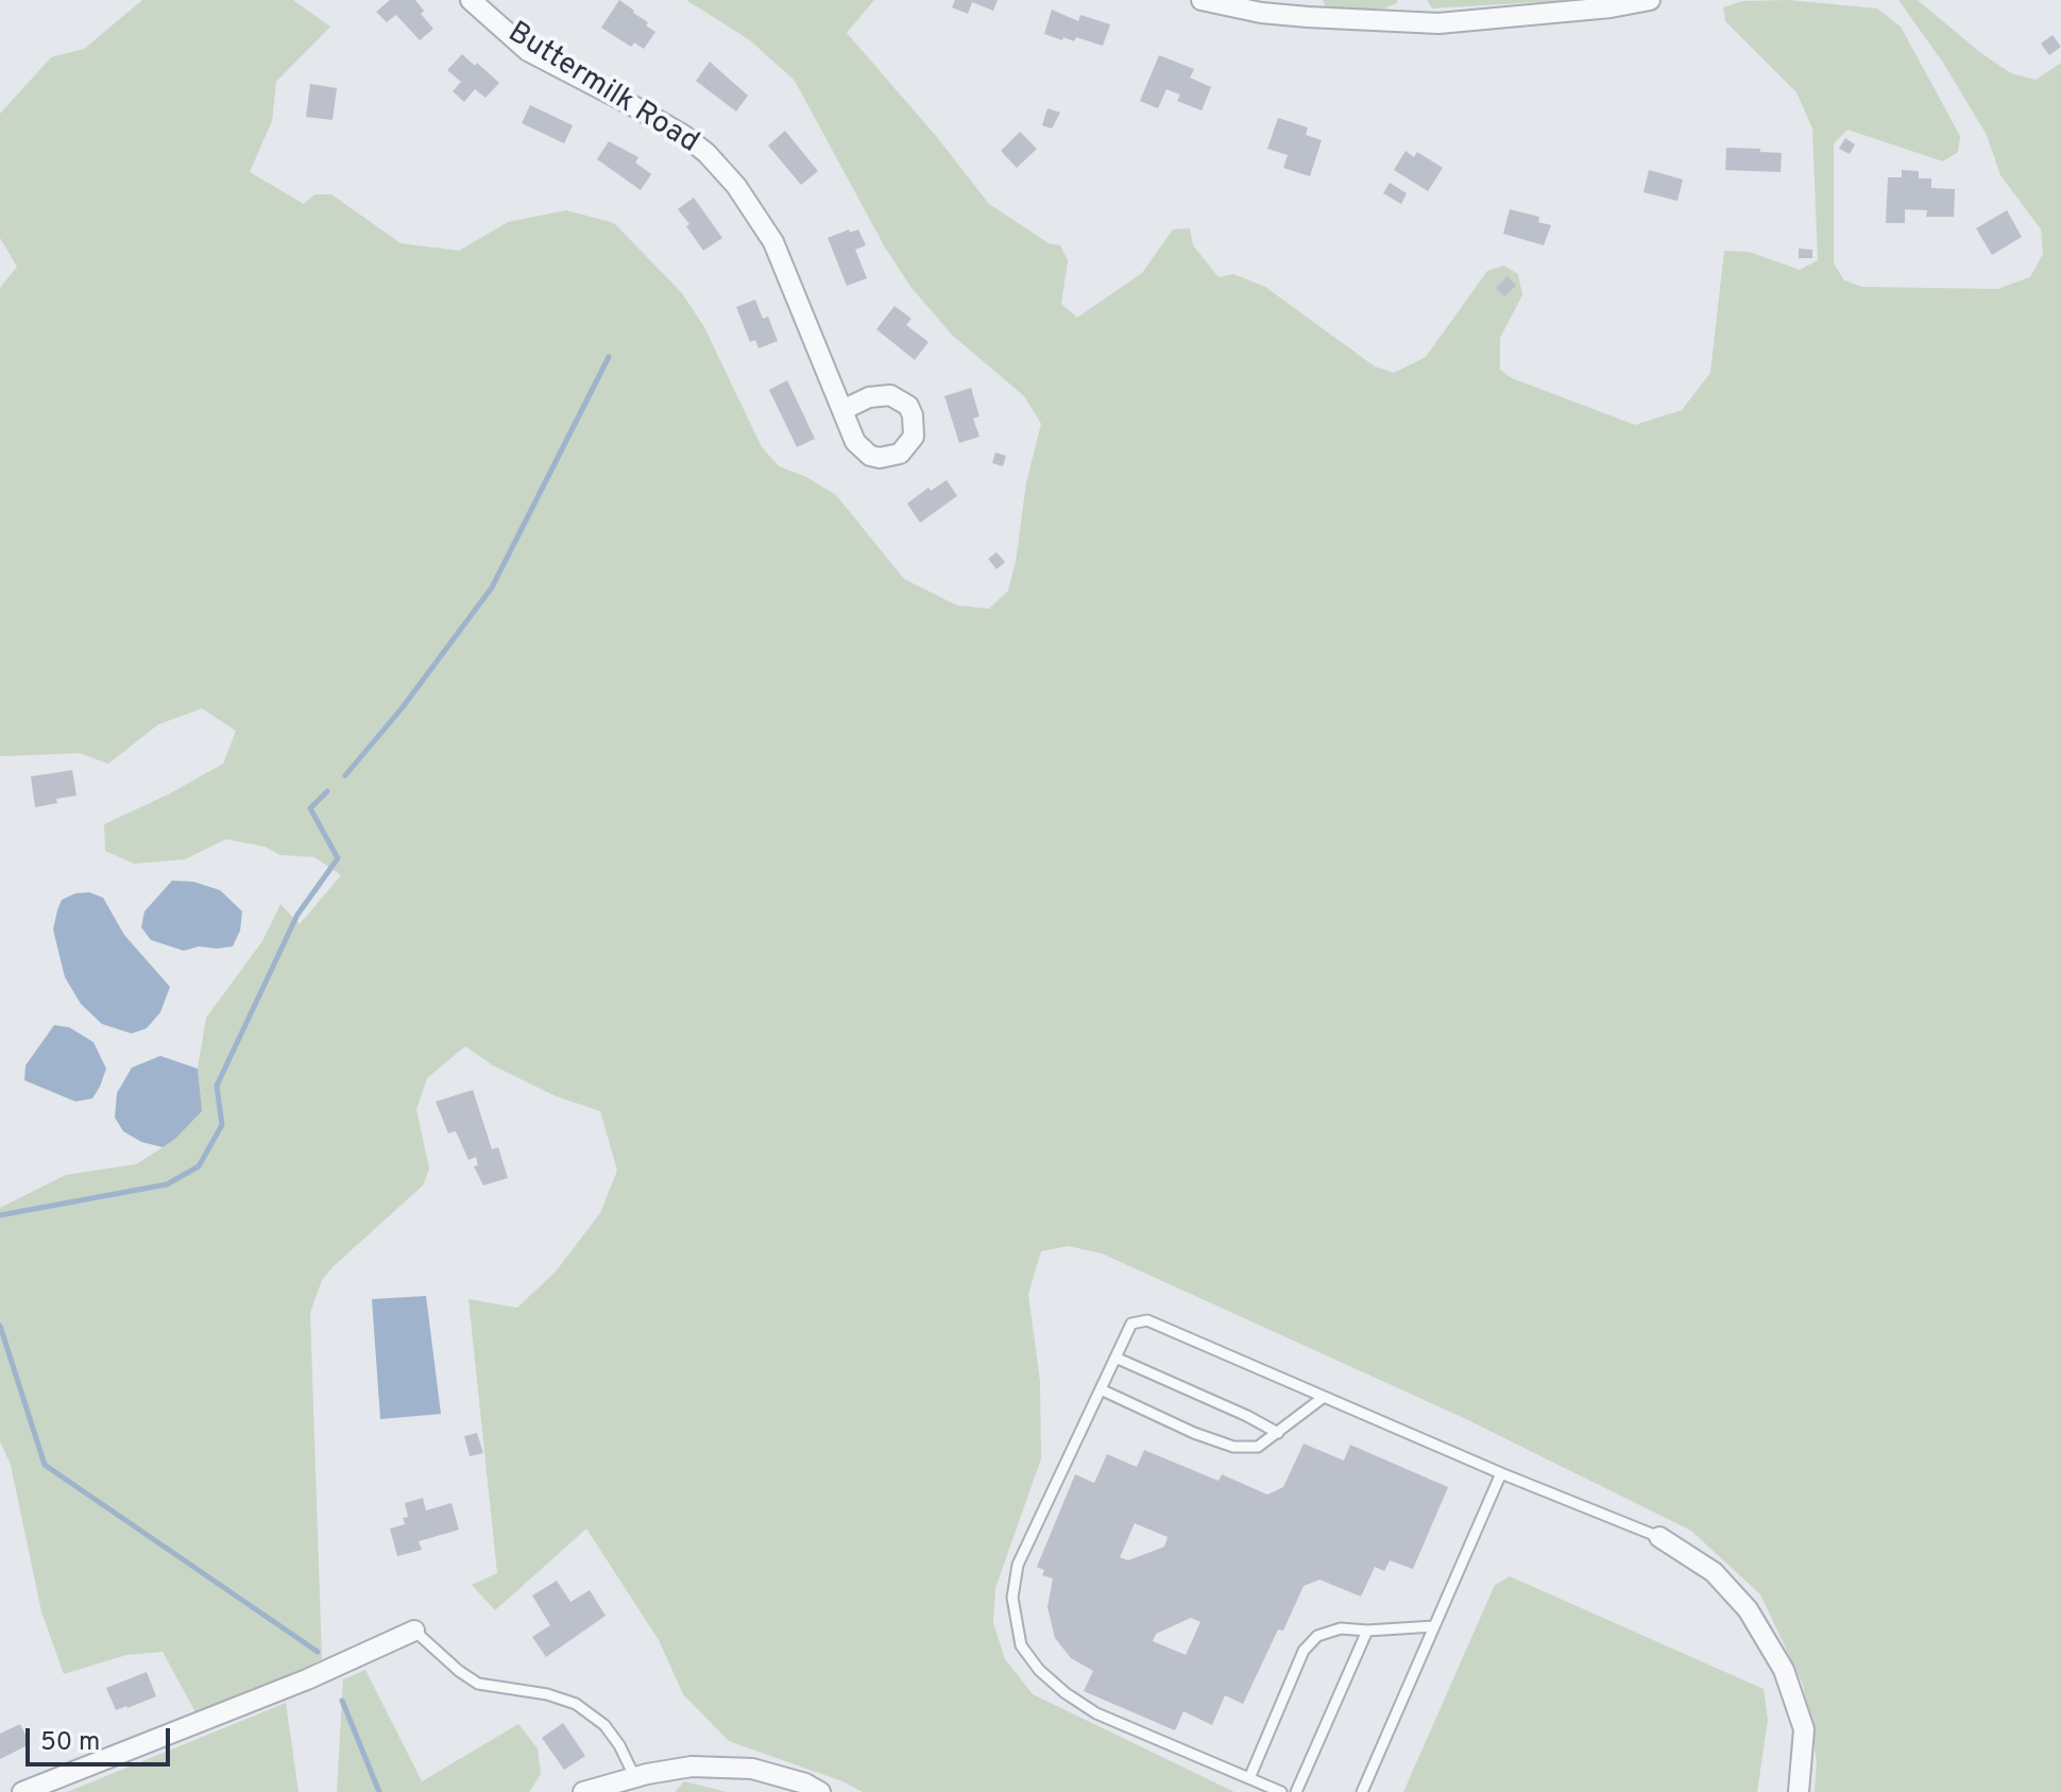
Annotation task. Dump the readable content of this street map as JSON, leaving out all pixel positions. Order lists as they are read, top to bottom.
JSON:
{
  "streets": {
    "street": ["Buttermilk Road"]
  },
  "scale_bar": "50 m"
}
